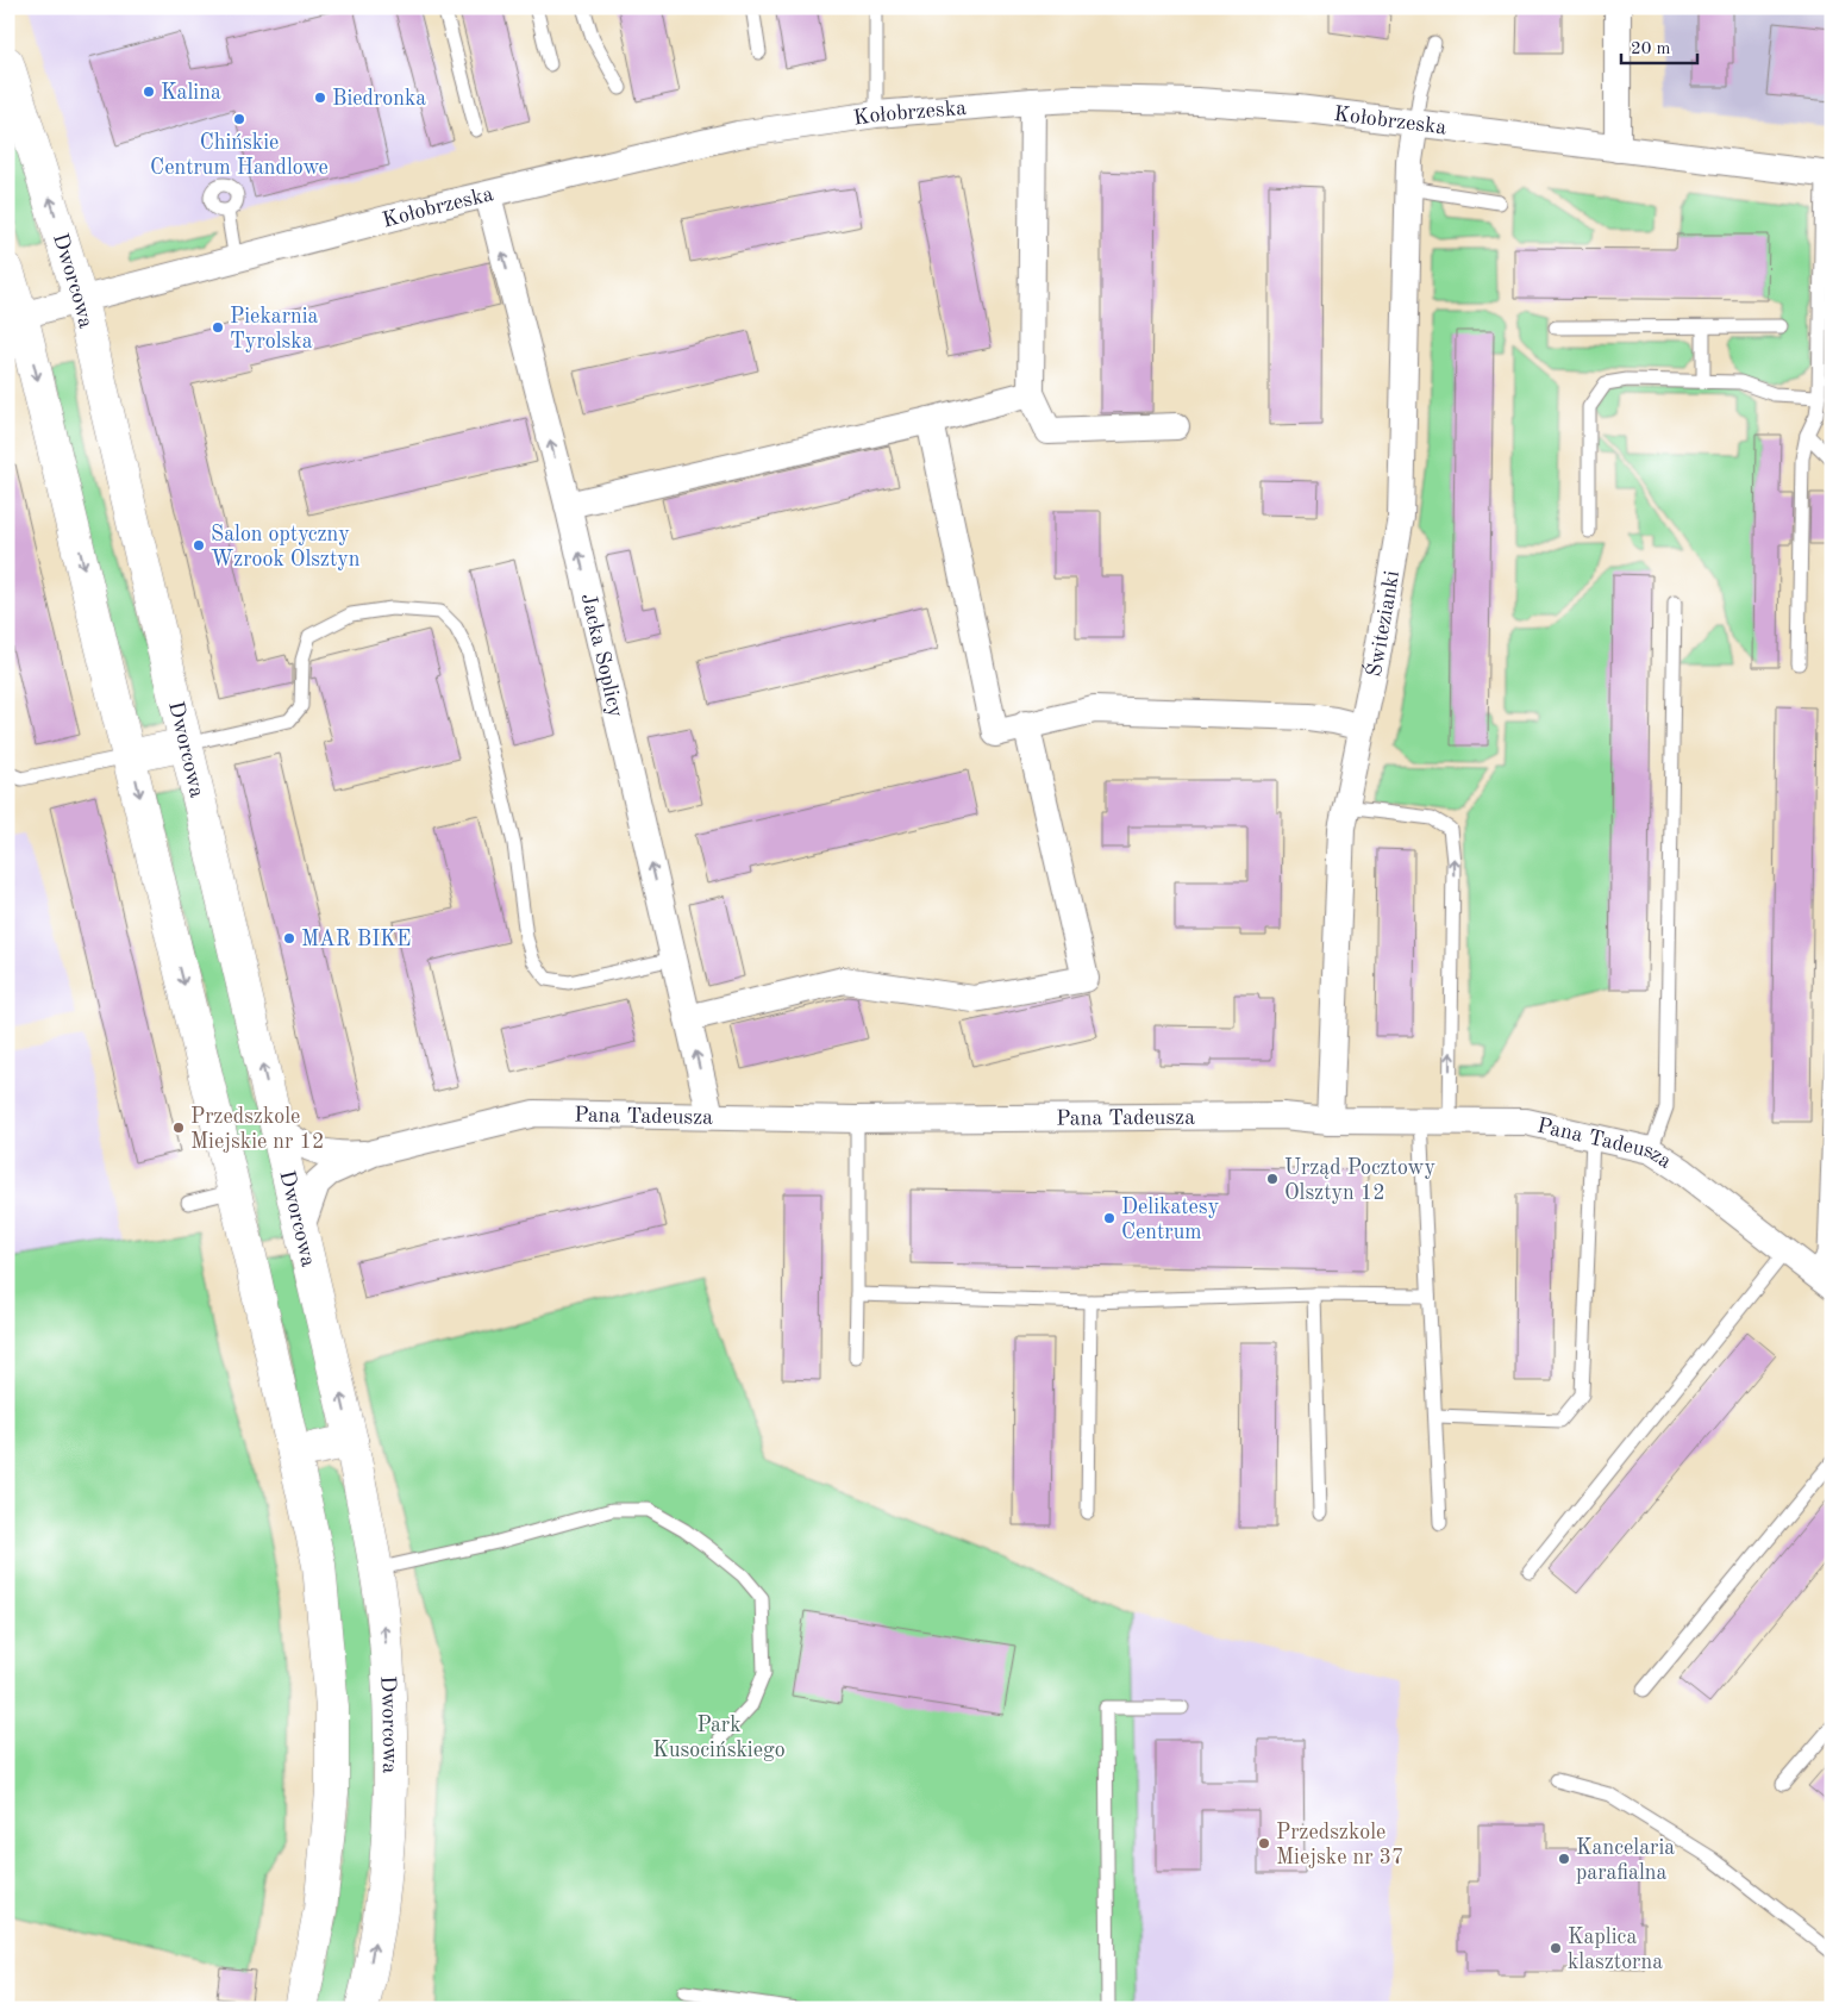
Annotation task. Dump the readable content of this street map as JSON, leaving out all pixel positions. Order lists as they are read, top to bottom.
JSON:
{
  "streets": {
    "street": [
      "Kołobrzeska",
      "Dworcowa",
      "Świtezianki",
      "Jacka Soplicy",
      "Pana Tadeusza"
    ]
  },
  "crossings": [
    ["Kołobrzeska", "Dworcowa"],
    ["Kołobrzeska", "Świtezianki"],
    ["Kołobrzeska", "Jacka Soplicy"],
    ["Dworcowa", "Pana Tadeusza"],
    ["Świtezianki", "Pana Tadeusza"],
    ["Jacka Soplicy", "Pana Tadeusza"]
  ],
  "one_way": ["Jacka Soplicy"],
  "parks": ["Park Kusocińskiego"],
  "places": [
    "Kalina",
    "Biedronka",
    "Chińskie Centrum Handlowe",
    "Piekarnia Tyrolska",
    "Salon optyczny Wzrook Olsztyn",
    "MAR BIKE",
    "Przedszkole Miejskie nr 12",
    "Urząd Pocztowy Olsztyn 12",
    "Delikatesy Centrum",
    "Przedszkole Miejske nr 37",
    "Kancelaria parafialna",
    "Kaplica klasztorna"
  ],
  "scale_bar": "20 m"
}
